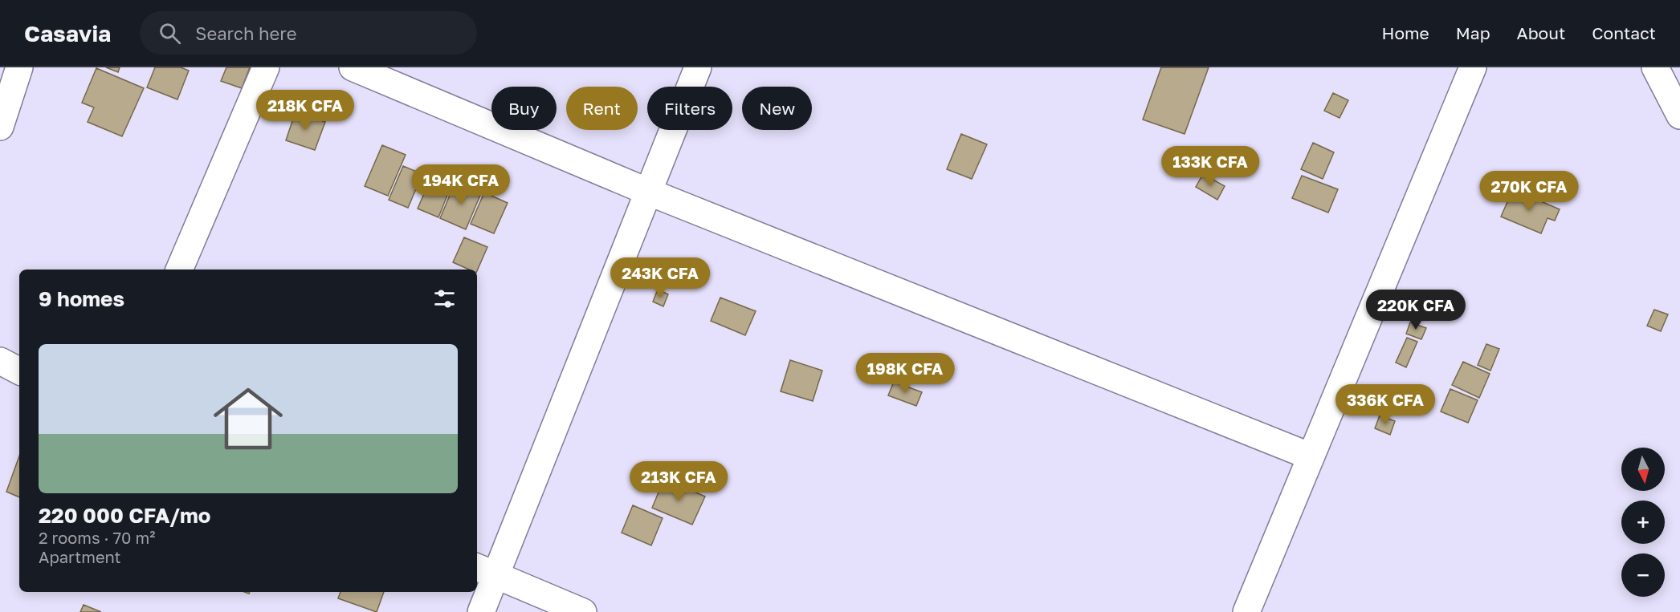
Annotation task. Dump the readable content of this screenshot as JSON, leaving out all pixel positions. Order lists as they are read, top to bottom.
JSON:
{
  "north": "bottom",
  "page": {
    "header": "Casavia",
    "search": "Search here",
    "nav": [
      "Home",
      "Map",
      "About",
      "Contact"
    ],
    "chip": [
      "Buy",
      "Rent",
      "Filters",
      "New"
    ],
    "price": [
      "218K CFA",
      "133K CFA",
      "194K CFA",
      "270K CFA",
      "243K CFA",
      "220K CFA",
      "198K CFA",
      "336K CFA",
      "213K CFA"
    ],
    "heading": "9 homes",
    "list": [
      {
        "name": "220 000 CFA/mo",
        "note": "2 rooms · 70 m² · Apartment"
      }
    ],
    "map_buttons": ["+", "−"]
  }
}
